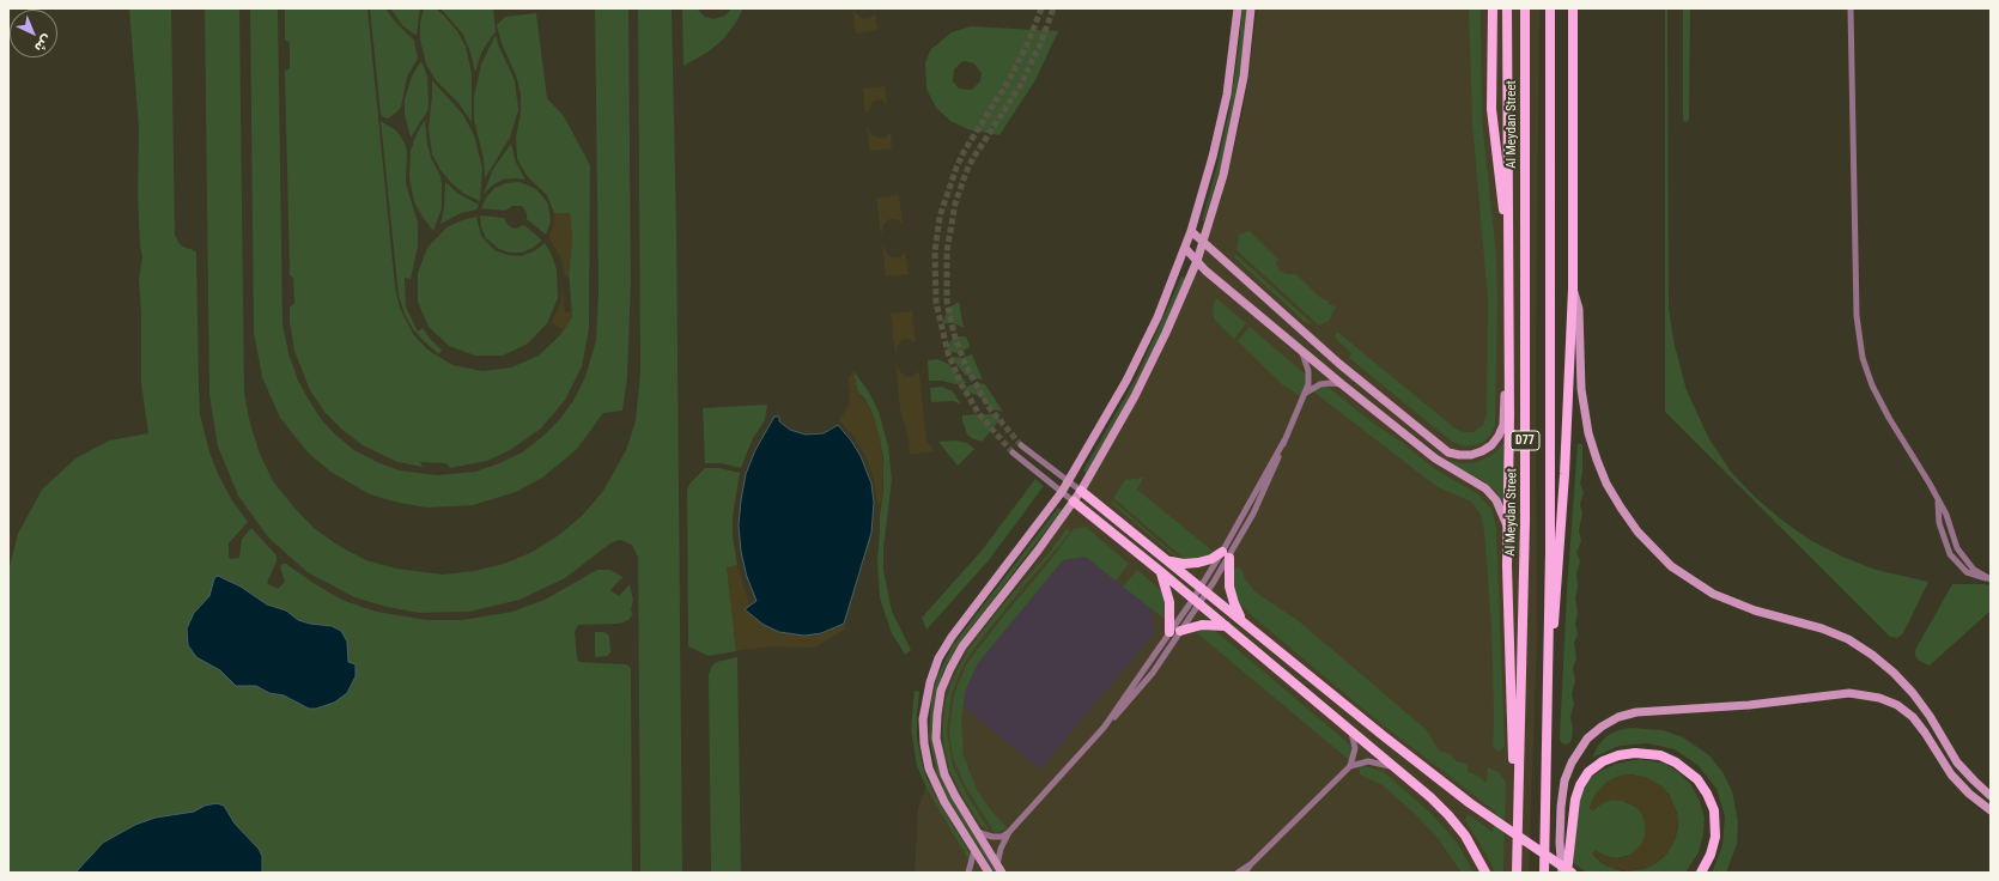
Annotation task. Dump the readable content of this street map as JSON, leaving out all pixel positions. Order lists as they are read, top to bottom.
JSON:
{
  "streets": {
    "main road": ["Al Meydan Street", "D77"]
  },
  "north": "bottom right"
}
